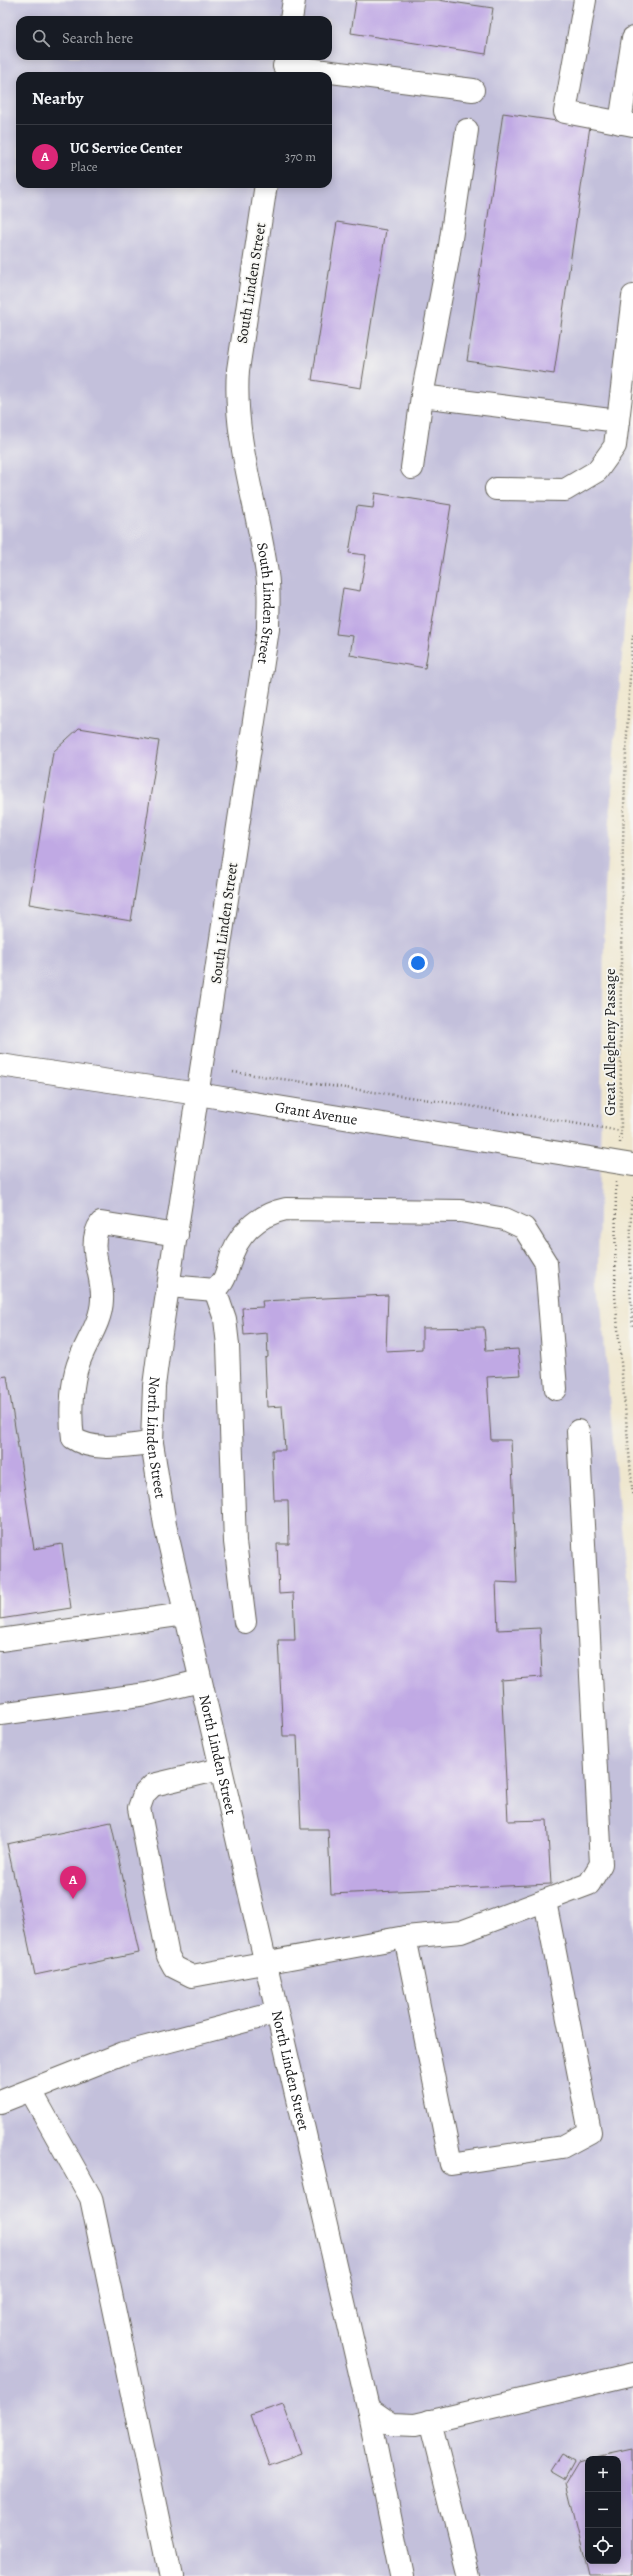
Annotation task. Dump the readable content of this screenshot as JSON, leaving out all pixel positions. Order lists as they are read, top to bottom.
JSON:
{
  "streets": {
    "street": ["South Linden Street", "Grant Avenue", "North Linden Street"],
    "path": ["Great Allegheny Passage"]
  },
  "crossings": [
    ["South Linden Street", "Grant Avenue"],
    ["South Linden Street", "North Linden Street"],
    ["Grant Avenue", "North Linden Street"]
  ],
  "page": {
    "search": "Search here",
    "heading": "Nearby",
    "list": [
      {
        "mark": "A",
        "name": "UC Service Center",
        "note": "Place",
        "value": "370 m"
      }
    ],
    "pins": "A",
    "map_buttons": ["+", "−"]
  }
}
